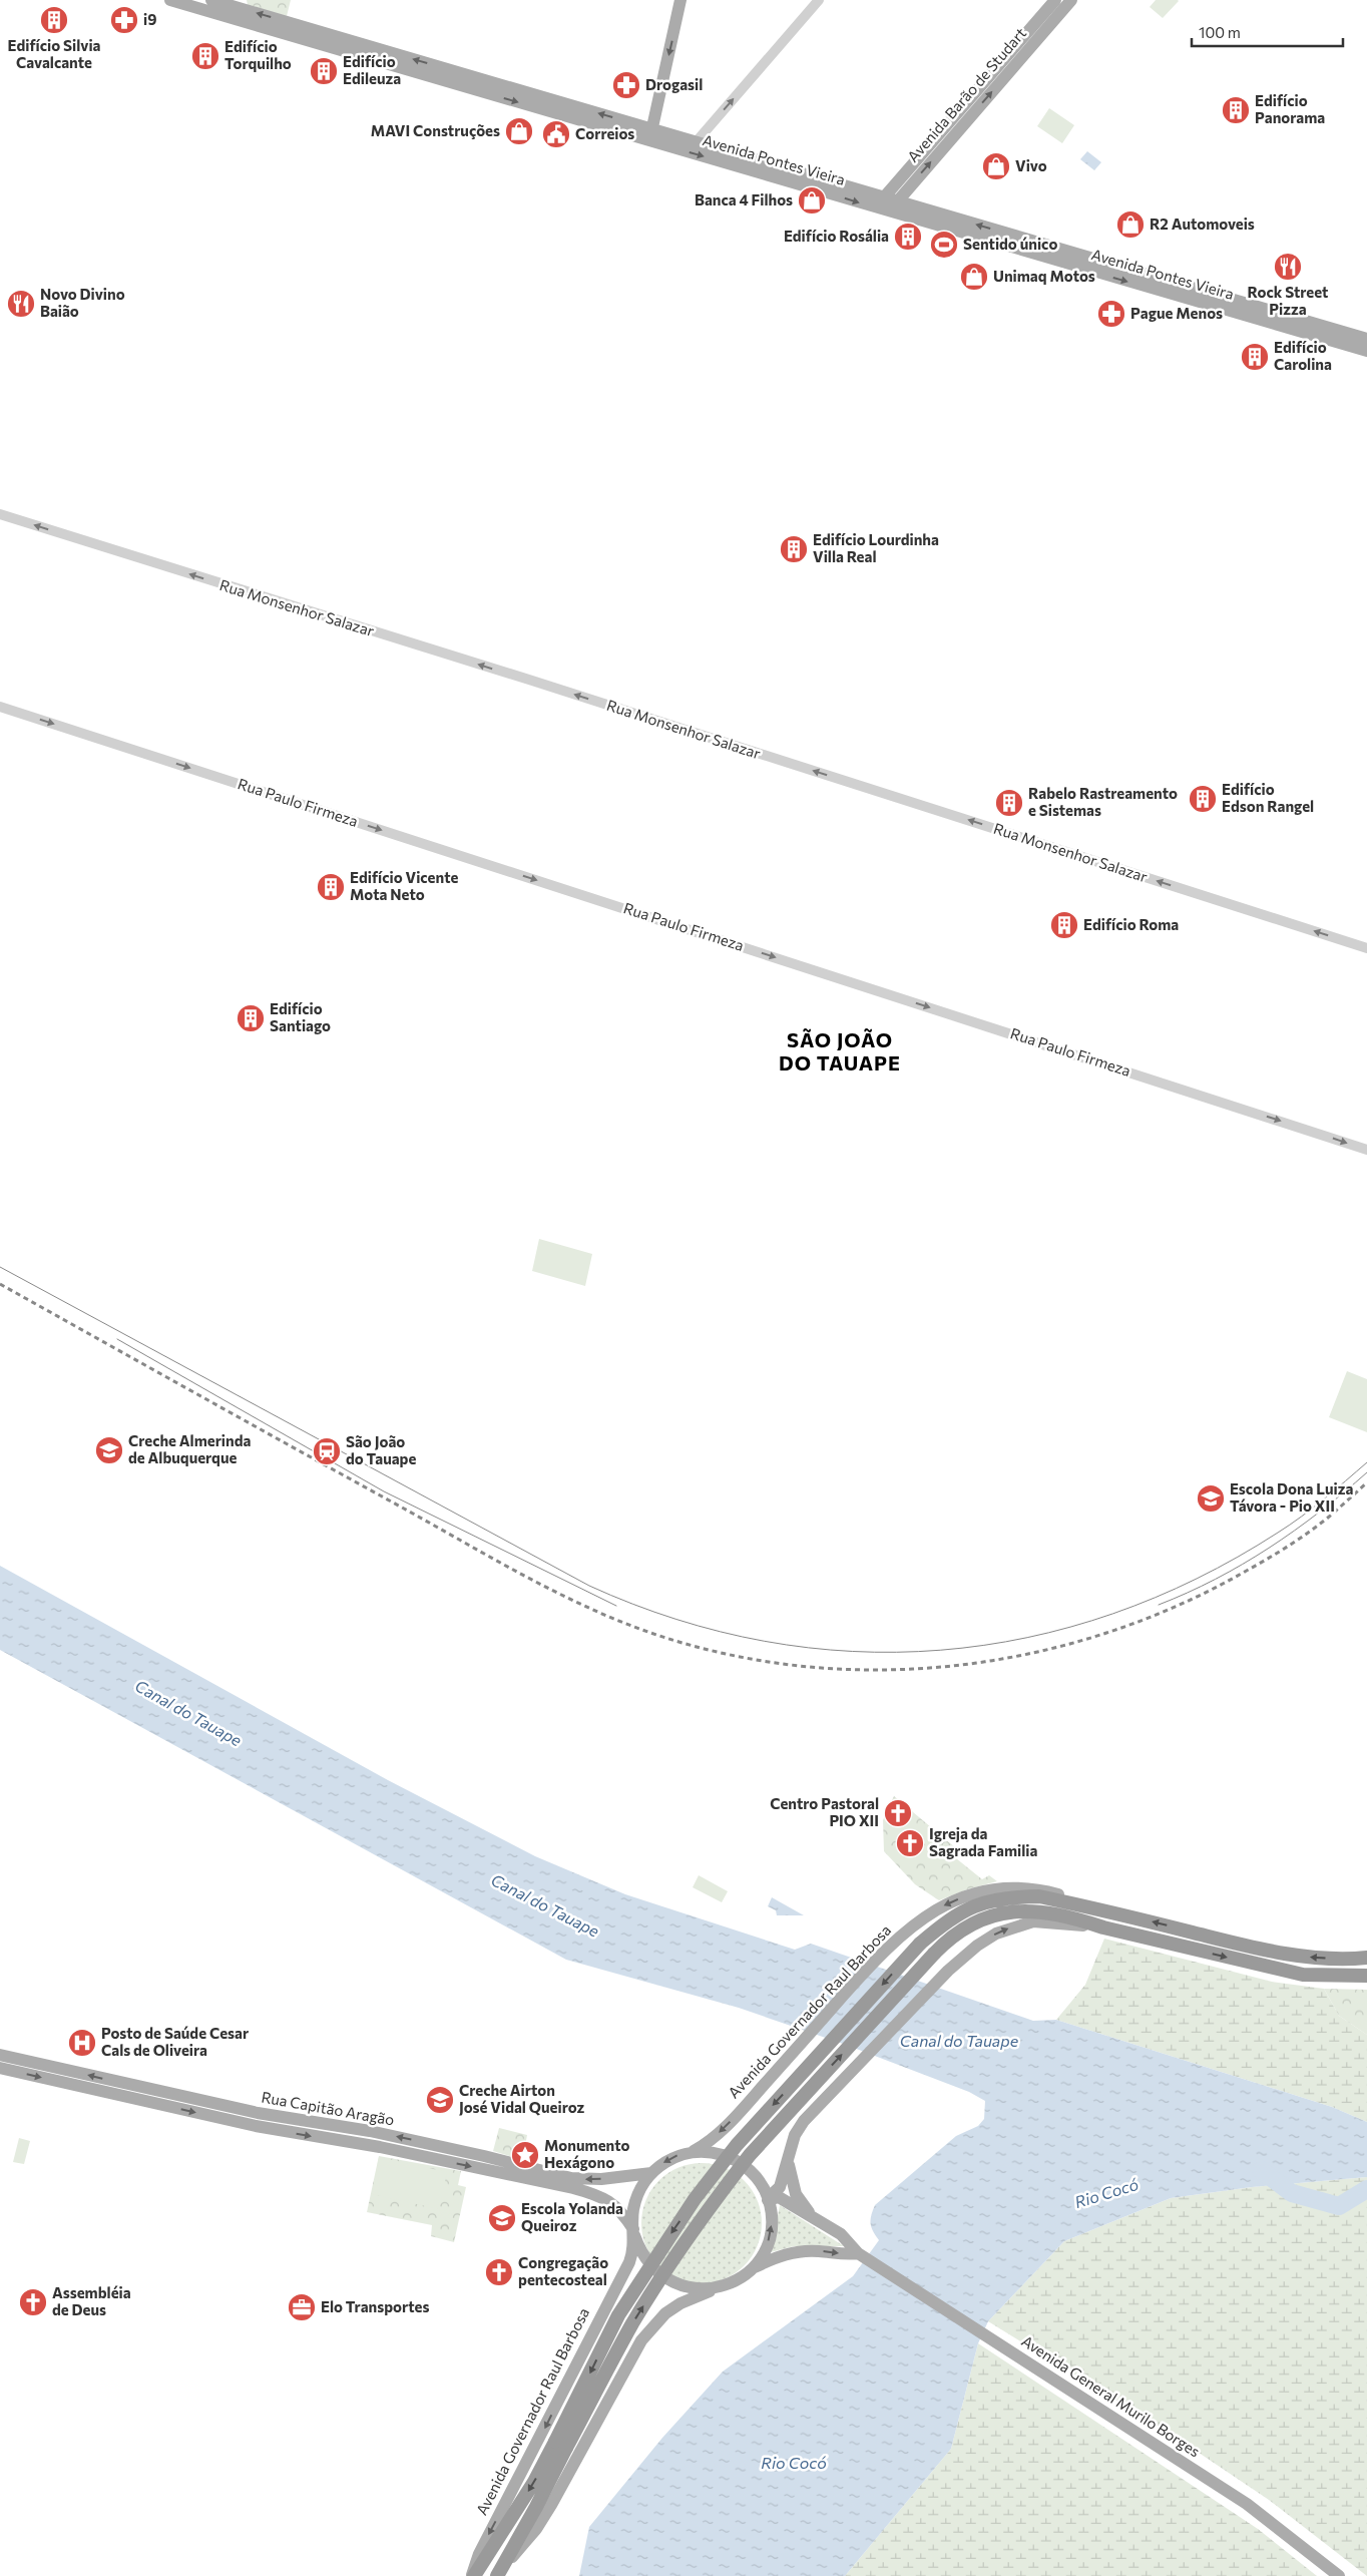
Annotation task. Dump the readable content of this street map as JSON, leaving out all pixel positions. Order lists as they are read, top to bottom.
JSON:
{
  "streets": {
    "highway": ["Avenida Governador Raul Barbosa"],
    "main road": [
      "Avenida Barão de Studart",
      "Avenida Pontes Vieira",
      "Rua Capitão Aragão",
      "Avenida General Murilo Borges"
    ],
    "street": ["Rua Monsenhor Salazar", "Rua Paulo Firmeza"]
  },
  "crossings": [
    ["Avenida Barão de Studart", "Avenida Pontes Vieira"],
    ["Avenida Governador Raul Barbosa", "Rua Capitão Aragão"],
    ["Avenida Governador Raul Barbosa", "Avenida General Murilo Borges"],
    ["Rua Capitão Aragão", "Avenida General Murilo Borges"]
  ],
  "one_way": ["Rua Monsenhor Salazar", "Rua Paulo Firmeza"],
  "districts": ["SÃO JOÃO DO TAUAPE"],
  "water": ["Canal do Tauape", "Rio Cocó"],
  "places": {
    "building": [
      "Edifício Silvia Cavalcante",
      "Edifício Torquilho",
      "Edifício Edileuza",
      "Edifício Panorama",
      "Edifício Rosália",
      "Edifício Carolina",
      "Edifício Lourdinha Villa Real",
      "Edifício Edson Rangel",
      "Rabelo Rastreamento e Sistemas",
      "Edifício Vicente Mota Neto",
      "Edifício Roma",
      "Edifício Santiago"
    ],
    "pharmacy": ["i9", "Drogasil", "Pague Menos"],
    "shop": [
      "MAVI Construções",
      "Vivo",
      "Banca 4 Filhos",
      "R2 Automoveis",
      "Unimaq Motos"
    ],
    "public building": ["Correios"],
    "sports": ["Sentido único"],
    "restaurant": ["Rock Street Pizza", "Novo Divino Baião"],
    "school or university": [
      "Creche Almerinda de Albuquerque",
      "Escola Dona Luiza Távora - Pio XII",
      "Creche Airton José Vidal Queiroz",
      "Escola Yolanda Queiroz"
    ],
    "station": ["São João do Tauape"],
    "church": [
      "Centro Pastoral PIO XII",
      "Igreja da Sagrada Familia",
      "Congregação pentecosteal",
      "Assembléia de Deus"
    ],
    "hospital": ["Posto de Saúde Cesar Cals de Oliveira"],
    "place": ["Monumento Hexágono"],
    "office": ["Elo Transportes"]
  },
  "scale_bar": "100 m"
}
